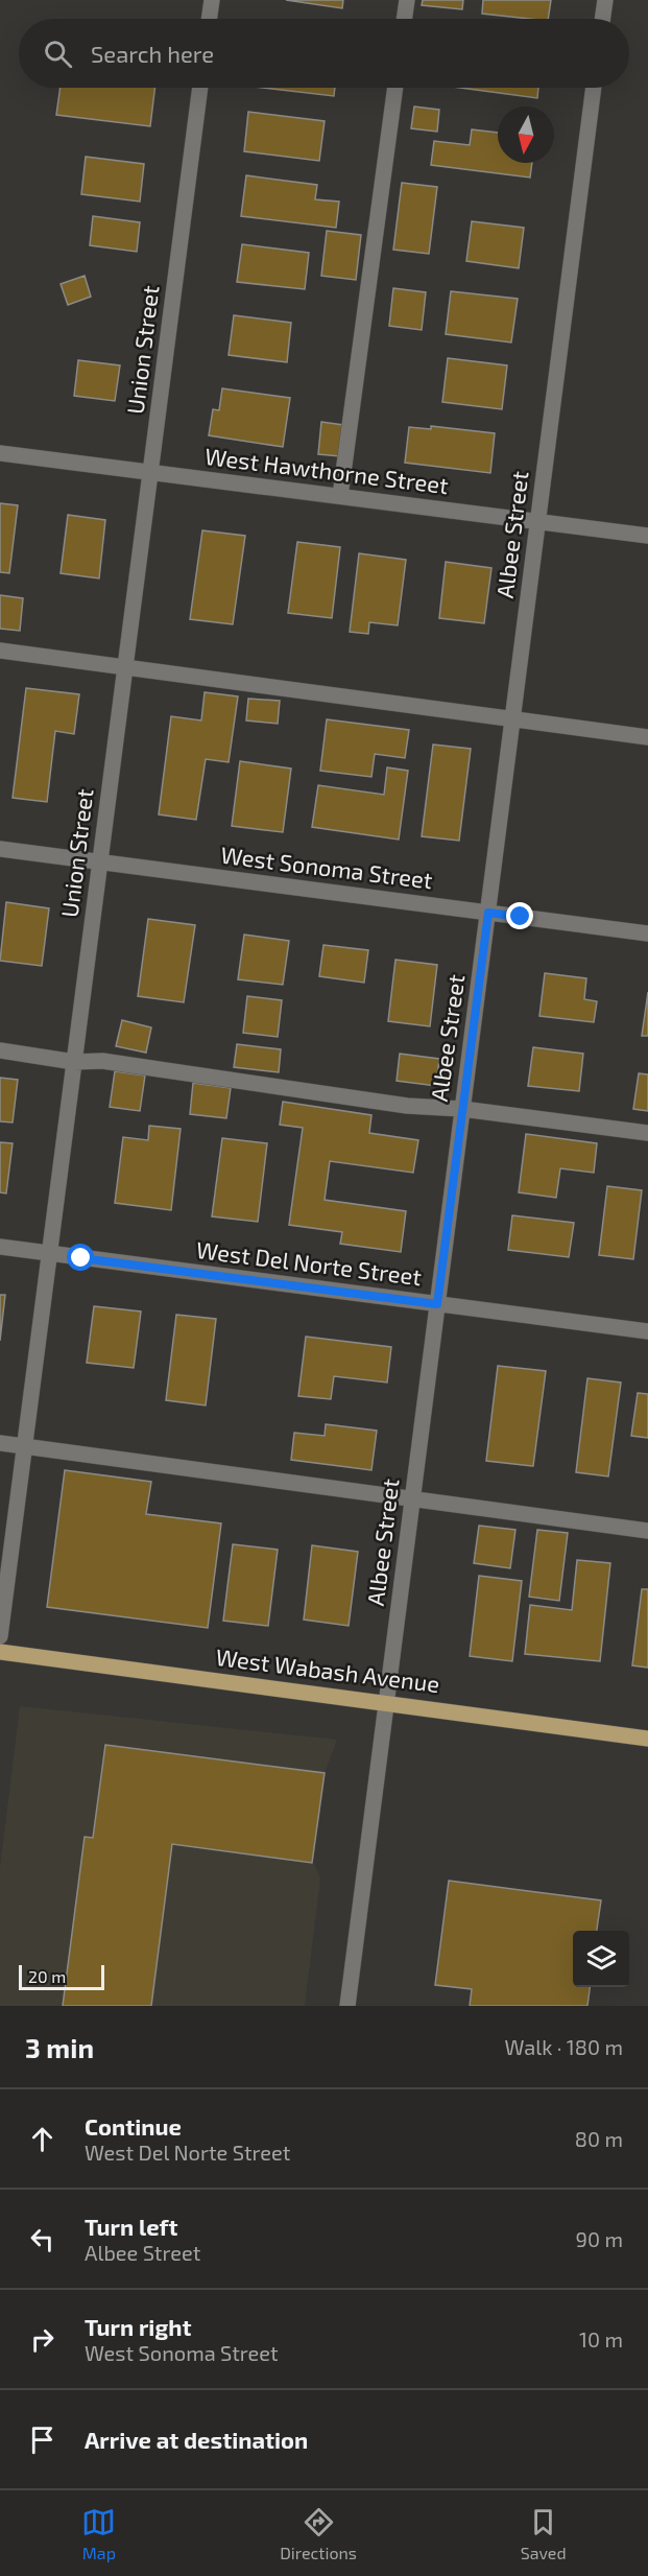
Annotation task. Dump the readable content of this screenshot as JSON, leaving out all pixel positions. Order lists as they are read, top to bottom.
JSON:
{
  "streets": {
    "main road": ["West Wabash Avenue"],
    "street": [
      "Union Street",
      "West Hawthorne Street",
      "Albee Street",
      "West Sonoma Street",
      "West Del Norte Street"
    ]
  },
  "crossings": [
    ["Union Street", "West Hawthorne Street"],
    ["Union Street", "West Sonoma Street"],
    ["Union Street", "West Del Norte Street"],
    ["West Hawthorne Street", "Albee Street"],
    ["Albee Street", "West Sonoma Street"],
    ["Albee Street", "West Del Norte Street"],
    ["Albee Street", "West Wabash Avenue"]
  ],
  "scale_bar": "20 m",
  "north": "bottom",
  "page": {
    "search": "Search here",
    "scale": "20 m",
    "heading": ["3 min", "Walk · 180 m"],
    "list": [
      ["Continue", "West Del Norte Street", "80 m"],
      ["Turn left", "Albee Street", "90 m"],
      ["Turn right", "West Sonoma Street", "10 m"],
      "Arrive at destination"
    ],
    "nav": ["Map", "Directions", "Saved"]
  }
}
